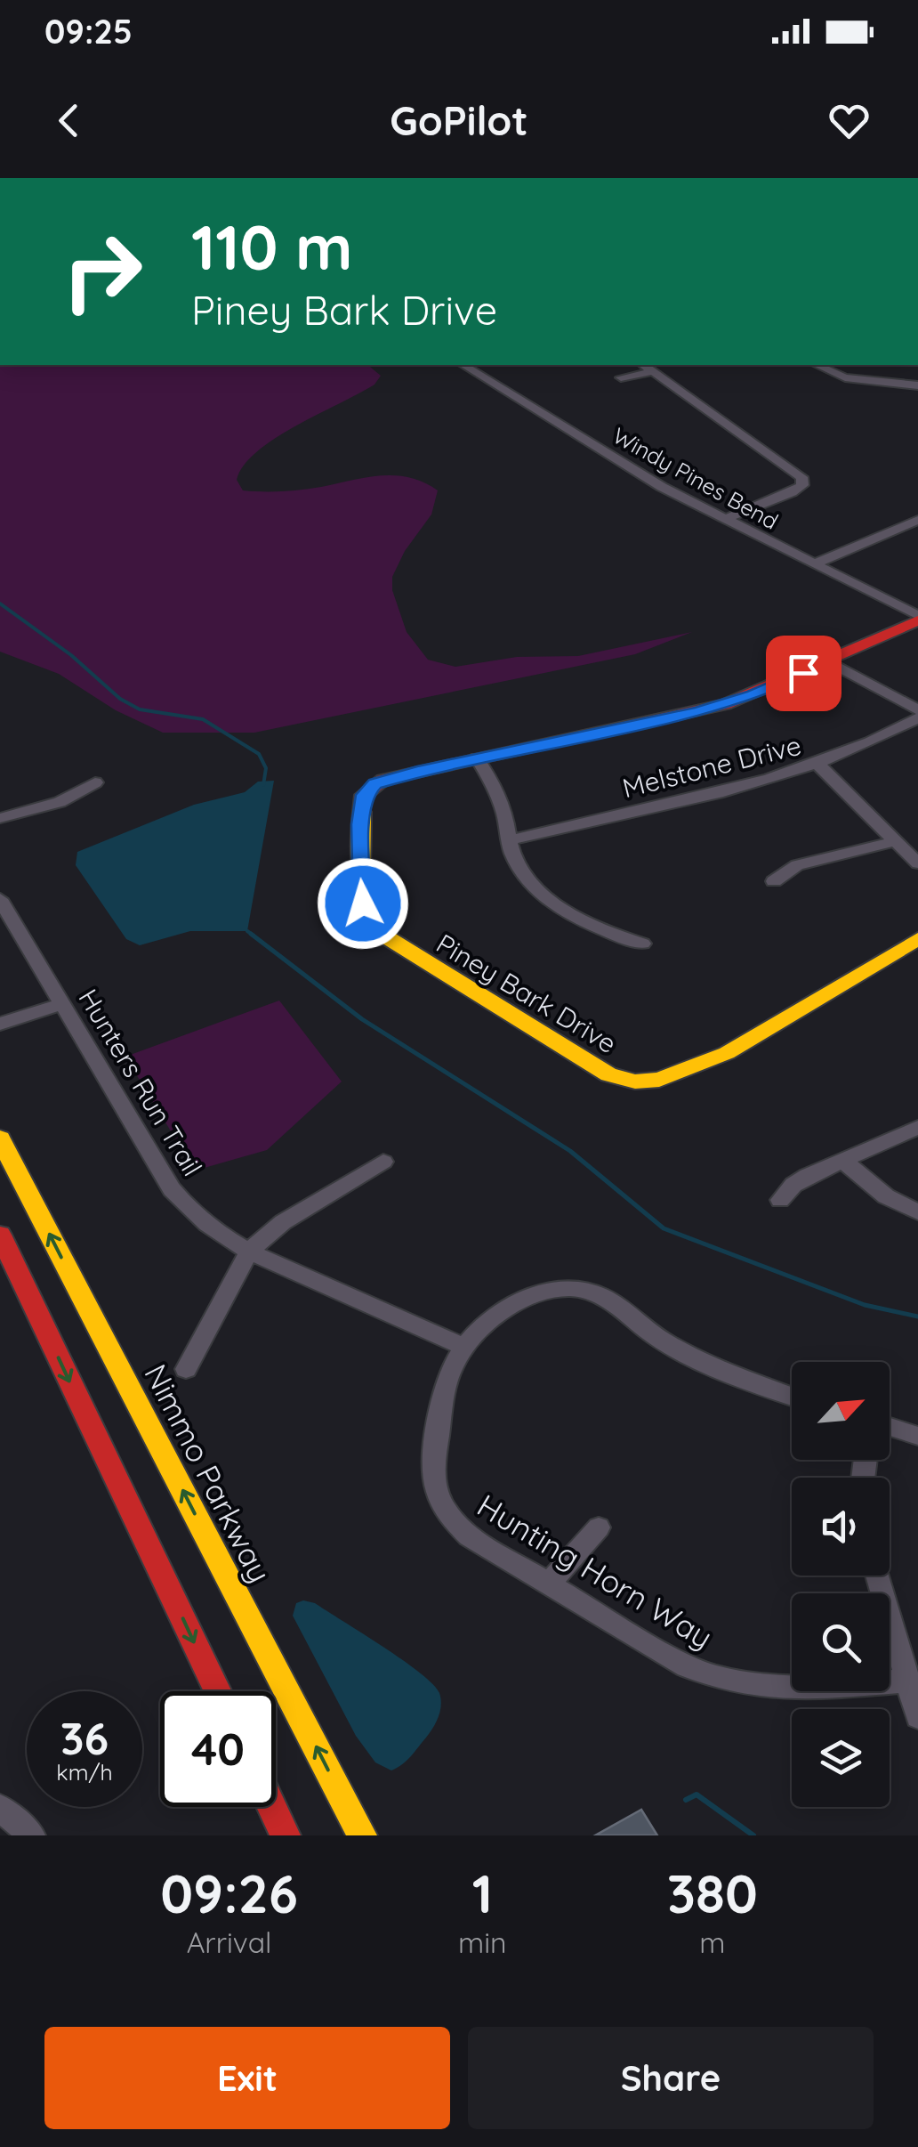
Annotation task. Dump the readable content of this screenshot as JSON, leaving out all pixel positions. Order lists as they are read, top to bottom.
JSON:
{
  "streets": {
    "main road": ["Piney Bark Drive", "Nimmo Parkway"],
    "street": [
      "Windy Pines Bend",
      "Melstone Drive",
      "Hunters Run Trail",
      "Hunting Horn Way"
    ]
  },
  "crossings": [
    ["Windy Pines Bend", "Piney Bark Drive"],
    ["Hunters Run Trail", "Hunting Horn Way"]
  ],
  "north": "top right",
  "page": {
    "status": "09:25",
    "header": "GoPilot",
    "turn": ["110 m", "Piney Bark Drive"],
    "speed": "36 km/h",
    "limit": "40",
    "eta": [
      "09:26",
      "Arrival",
      "1",
      "min",
      "380",
      "m"
    ],
    "buttons": ["Exit", "Share"]
  }
}
